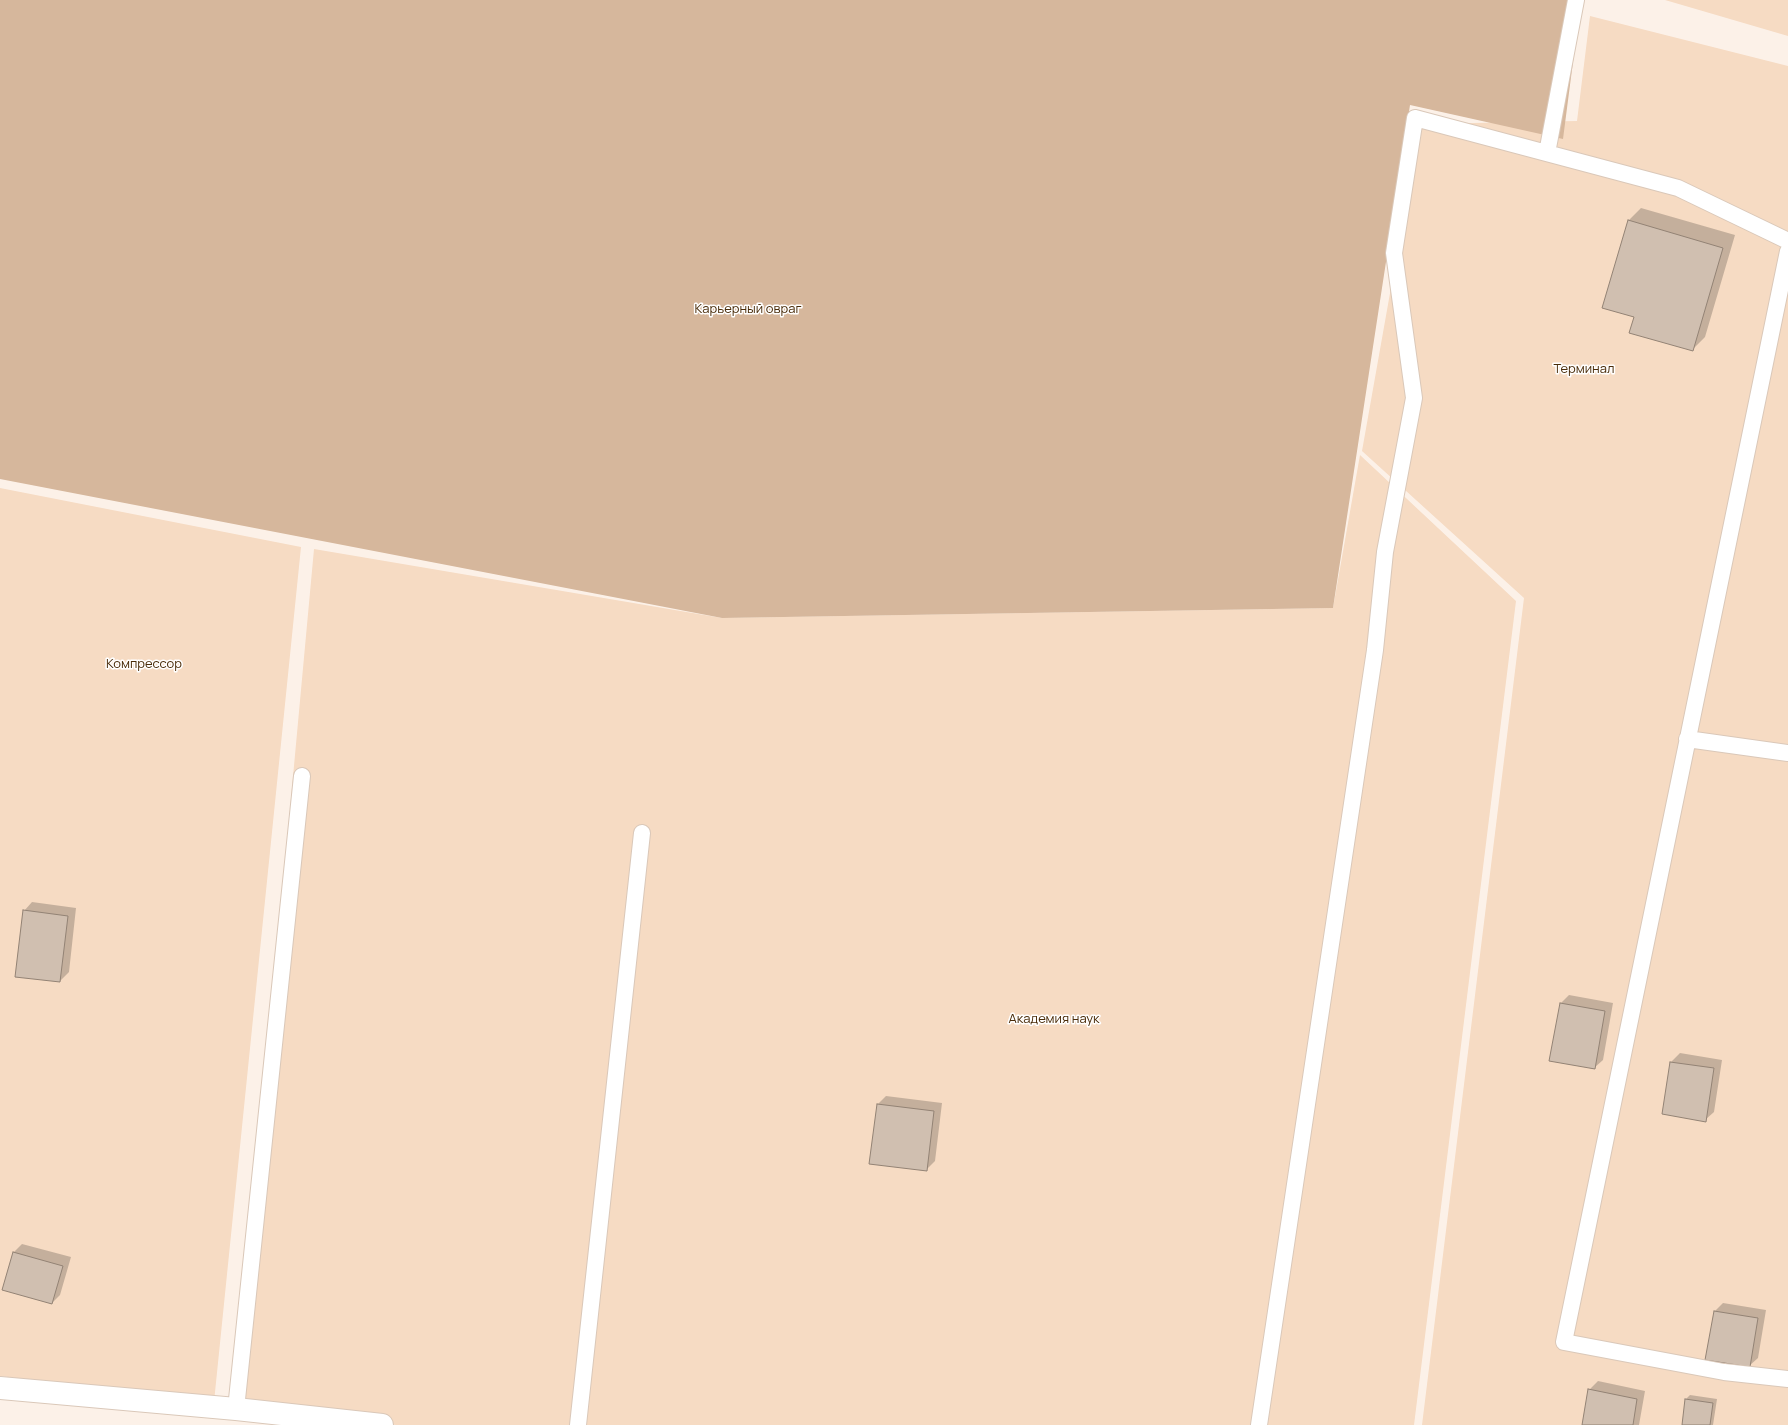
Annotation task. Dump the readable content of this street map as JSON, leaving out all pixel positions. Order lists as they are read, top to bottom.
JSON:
{
  "parks": [
    "Карьерный овраг",
    "Терминал",
    "Компрессор",
    "Академия наук"
  ]
}
